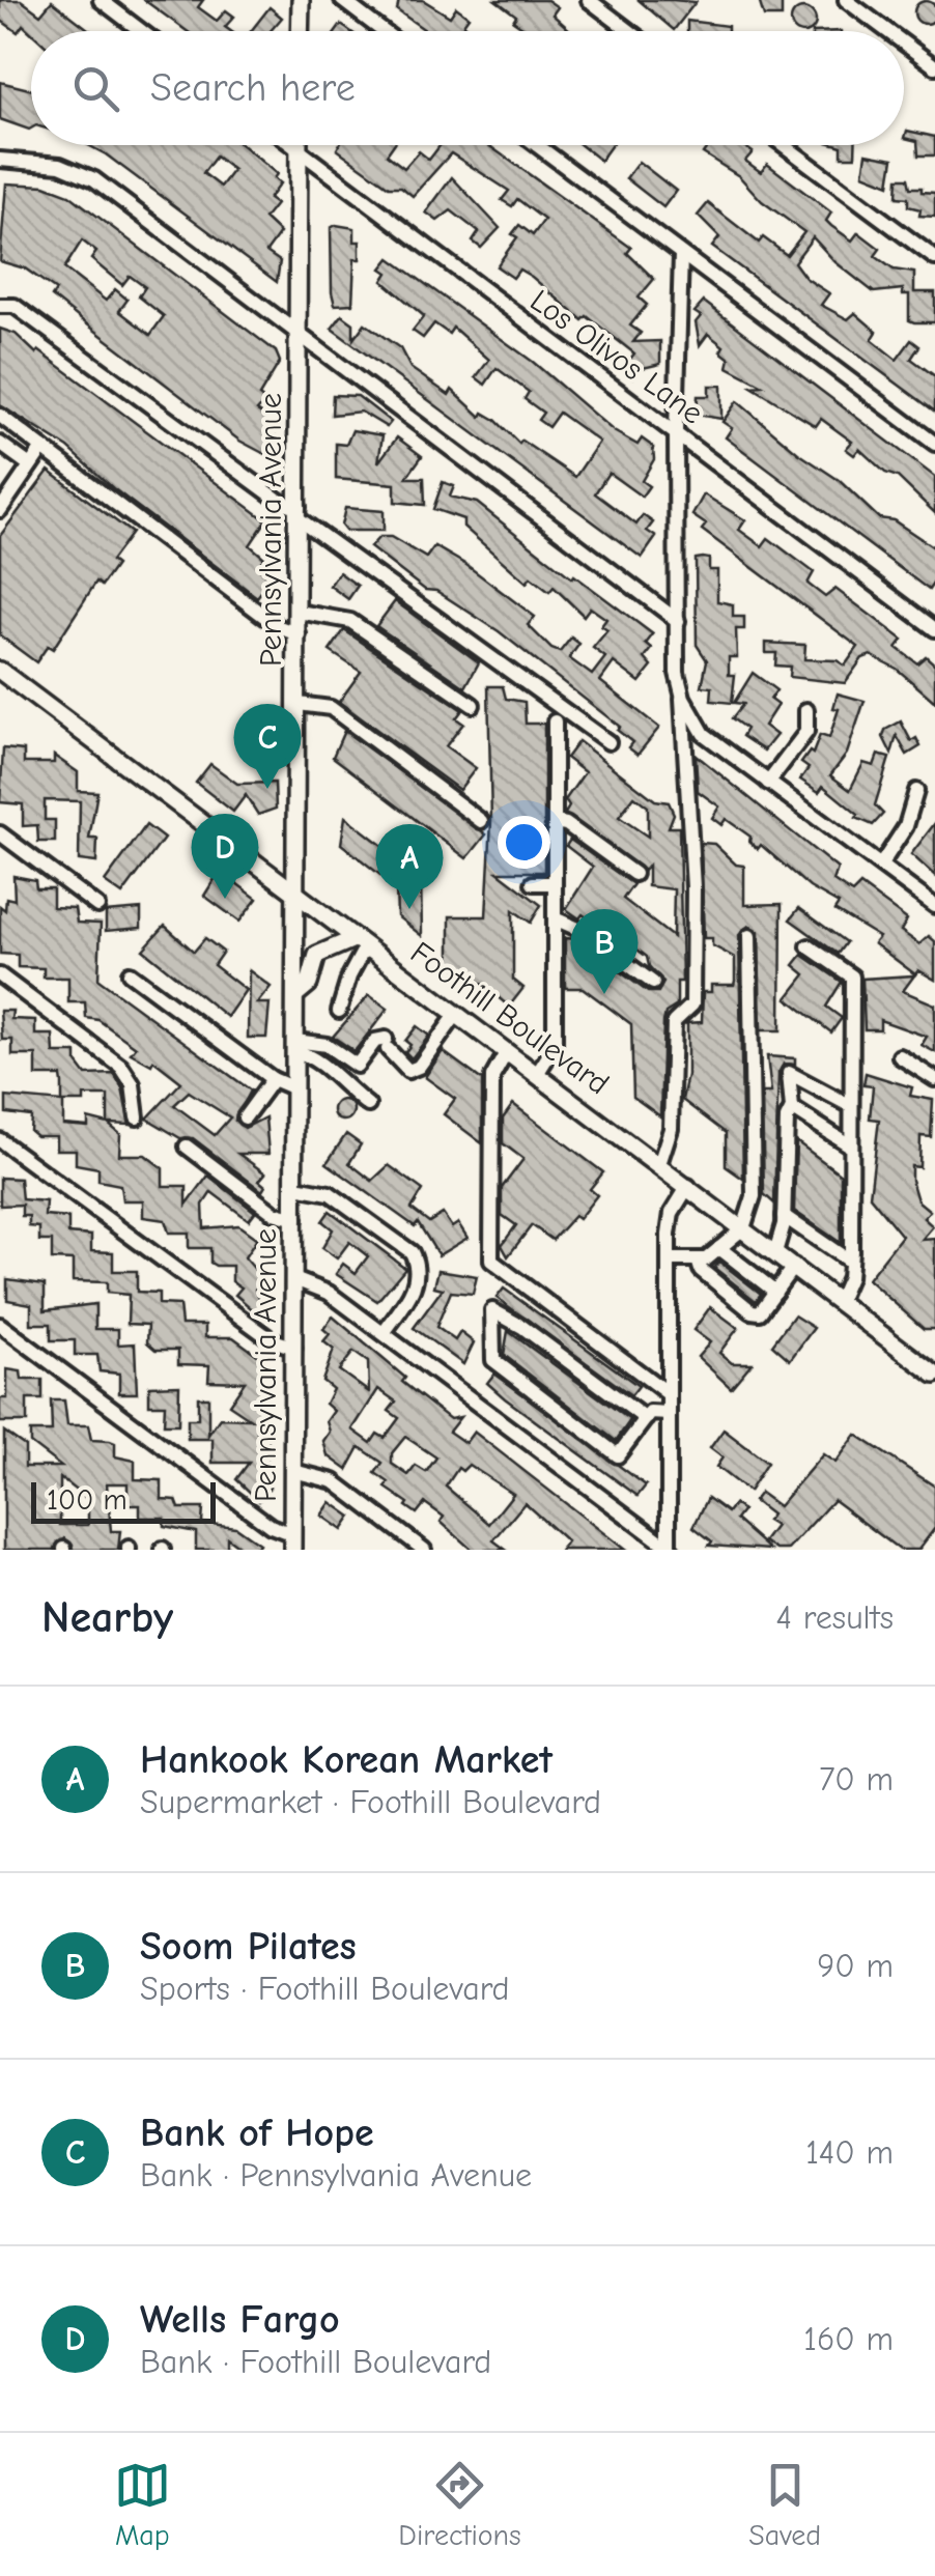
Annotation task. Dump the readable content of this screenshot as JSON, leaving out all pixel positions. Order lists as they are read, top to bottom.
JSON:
{
  "streets": {
    "main road": ["Pennsylvania Avenue", "Foothill Boulevard"],
    "street": ["Los Olivos Lane"]
  },
  "crossings": [
    ["Los Olivos Lane", "Pennsylvania Avenue"],
    ["Pennsylvania Avenue", "Foothill Boulevard"]
  ],
  "scale_bar": "100 m",
  "page": {
    "search": "Search here",
    "pins": [
      "C",
      "D",
      "A",
      "B"
    ],
    "scale": "100 m",
    "heading": ["Nearby", "4 results"],
    "list": [
      {
        "mark": "A",
        "name": "Hankook Korean Market",
        "note": "Supermarket · Foothill Boulevard",
        "value": "70 m"
      },
      {
        "mark": "B",
        "name": "Soom Pilates",
        "note": "Sports · Foothill Boulevard",
        "value": "90 m"
      },
      {
        "mark": "C",
        "name": "Bank of Hope",
        "note": "Bank · Pennsylvania Avenue",
        "value": "140 m"
      },
      {
        "mark": "D",
        "name": "Wells Fargo",
        "note": "Bank · Foothill Boulevard",
        "value": "160 m"
      }
    ],
    "nav": ["Map", "Directions", "Saved"]
  }
}
